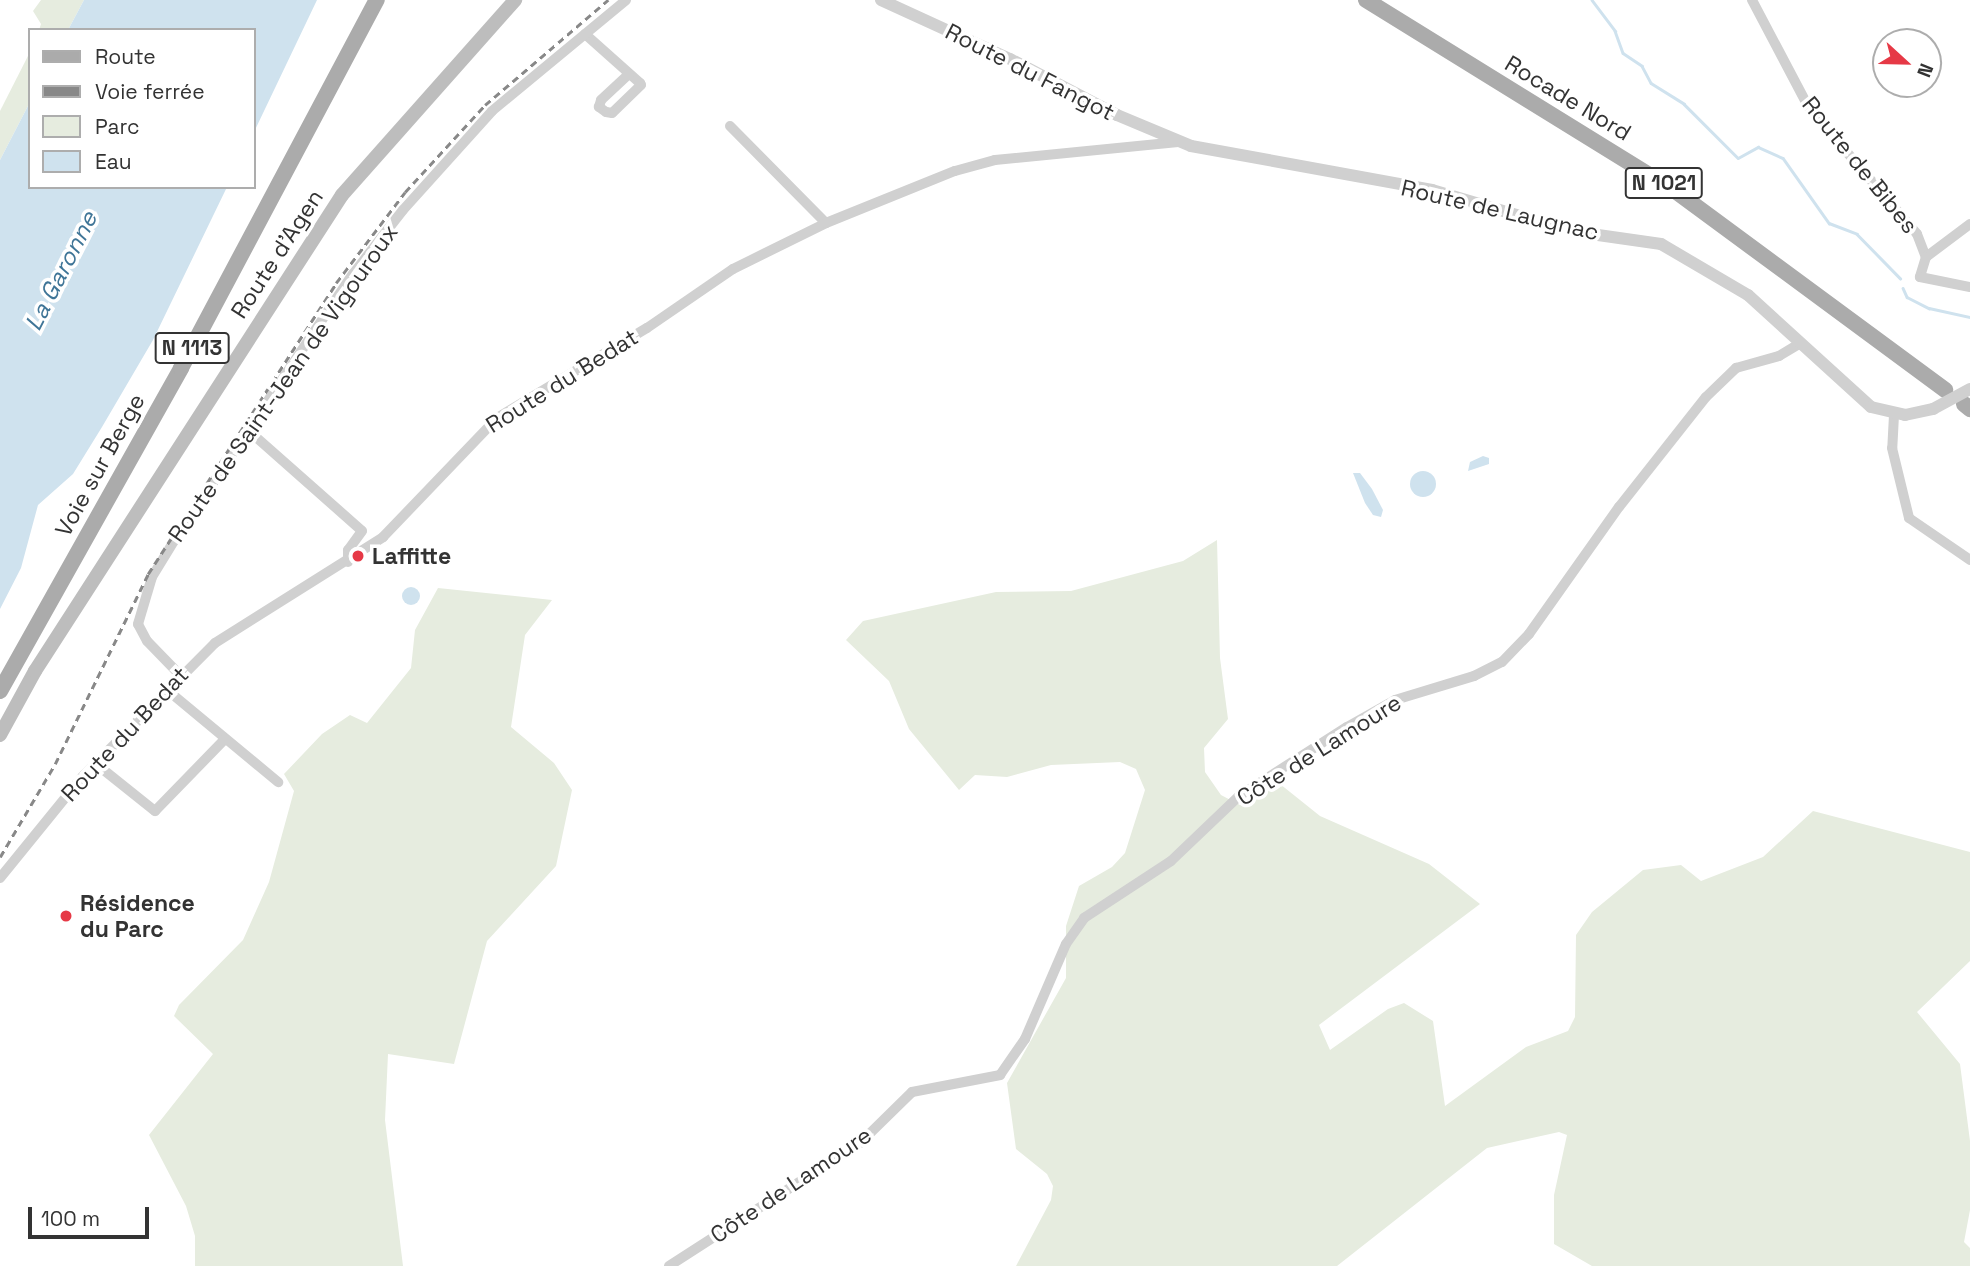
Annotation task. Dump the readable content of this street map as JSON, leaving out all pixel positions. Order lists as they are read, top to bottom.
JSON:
{
  "streets": {
    "main road": [
      "Rocade Nord",
      "N 1021",
      "Route d'Agen",
      "N 1113",
      "Voie sur Berge"
    ],
    "street": [
      "Route du Fangot",
      "Route de Bibes",
      "Route de Laugnac",
      "Route du Bedat",
      "Route de Saint-Jean de Vigouroux",
      "Côte de Lamoure"
    ]
  },
  "crossings": [
    ["Route du Fangot", "Route de Laugnac"],
    ["Route du Fangot", "Route du Bedat"],
    ["Route de Laugnac", "Route du Bedat"],
    ["Route de Laugnac", "Côte de Lamoure"],
    ["Route du Bedat", "Route de Saint-Jean de Vigouroux"]
  ],
  "water": ["La Garonne"],
  "places": ["Laffitte", "Résidence du Parc"],
  "legend": [
    "Route",
    "Voie ferrée",
    "Parc",
    "Eau"
  ],
  "scale_bar": "100 m",
  "north": "right"
}
